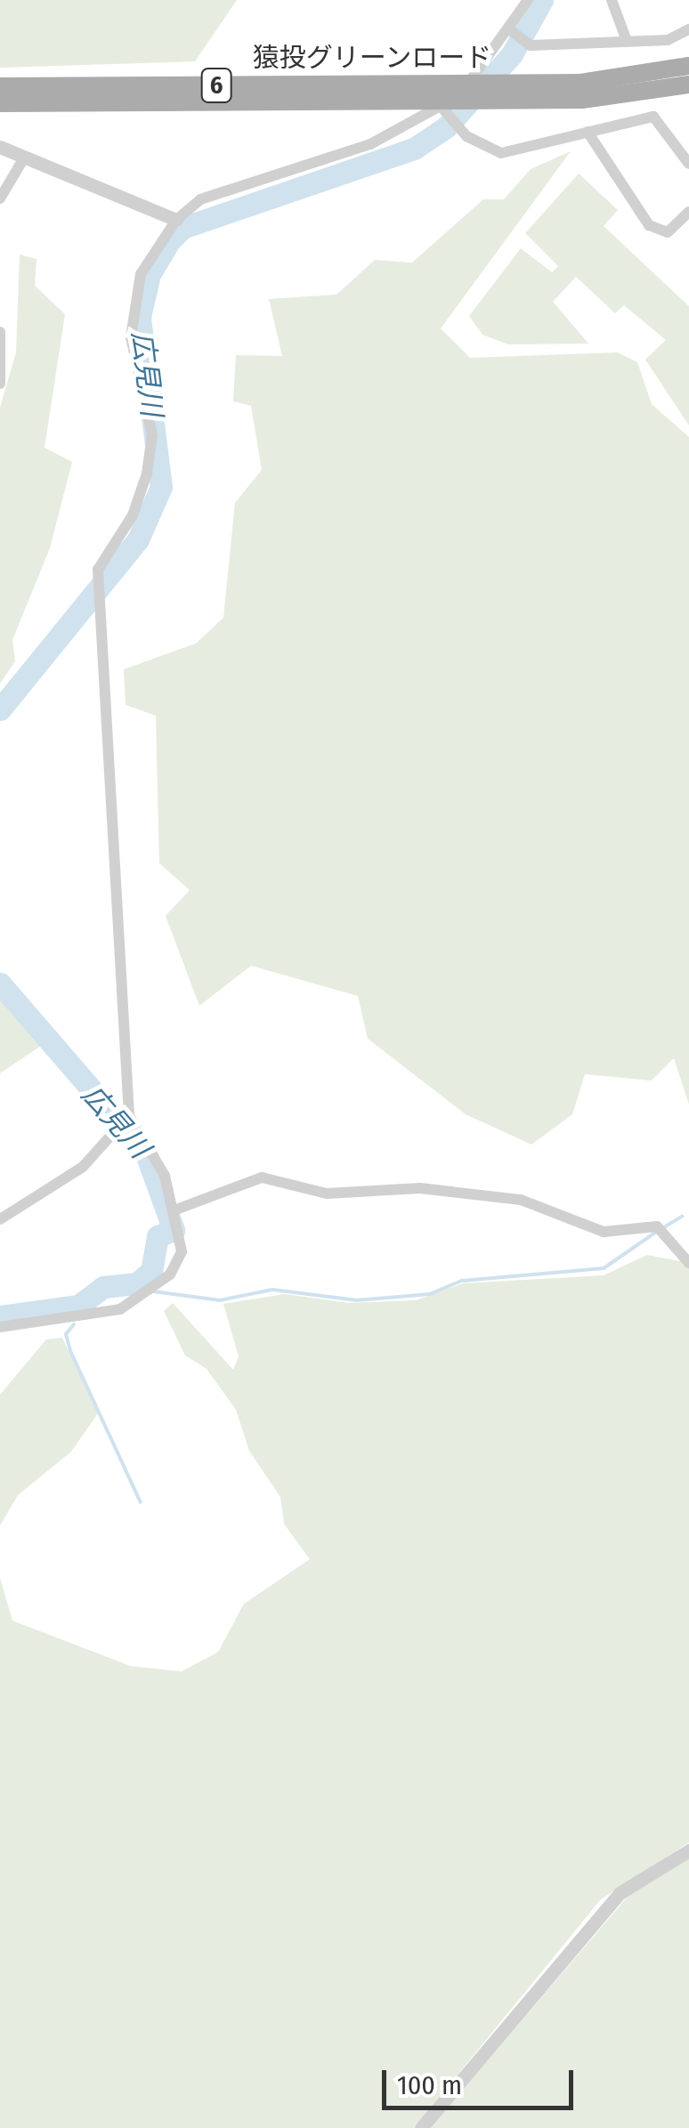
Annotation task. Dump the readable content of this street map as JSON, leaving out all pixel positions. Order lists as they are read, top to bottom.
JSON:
{
  "streets": {
    "main road": ["猿投グリーンロード", "6"]
  },
  "water": ["広見川"],
  "scale_bar": "100 m"
}
